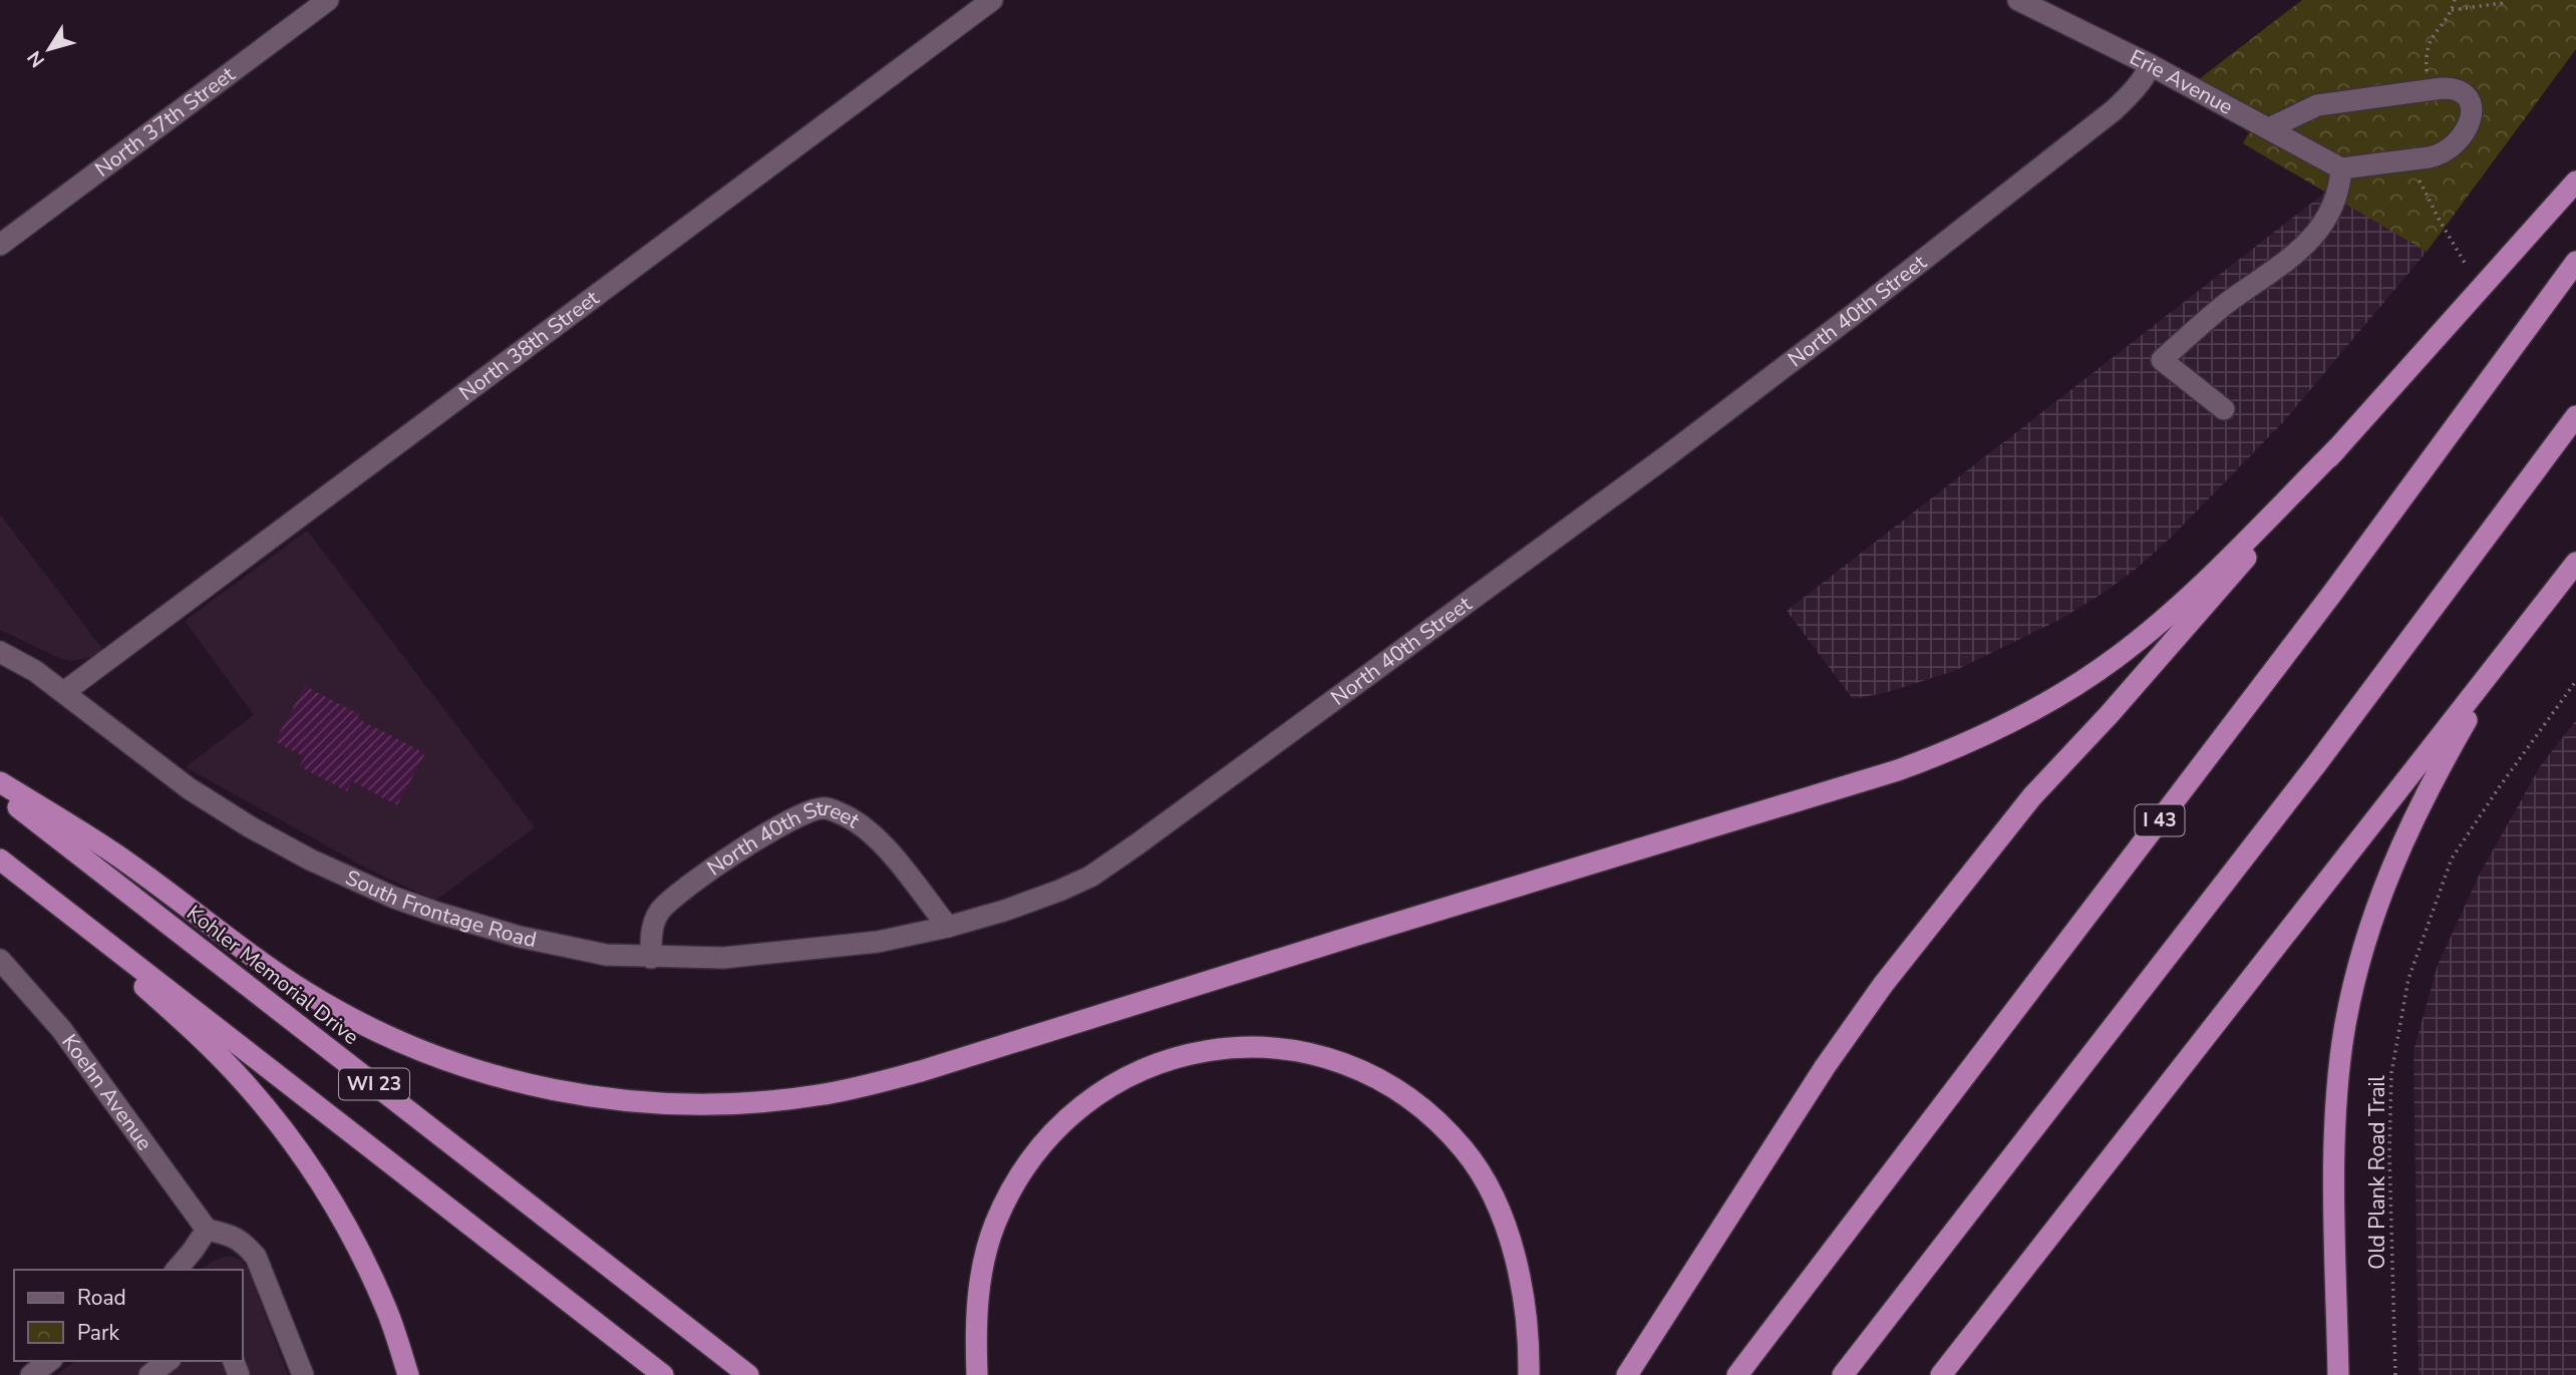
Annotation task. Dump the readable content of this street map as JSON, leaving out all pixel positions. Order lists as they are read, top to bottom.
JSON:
{
  "streets": {
    "highway": ["I 43", "Kohler Memorial Drive", "WI 23"],
    "street": [
      "Erie Avenue",
      "North 37th Street",
      "North 40th Street",
      "North 38th Street",
      "South Frontage Road",
      "Koehn Avenue"
    ],
    "path": ["Old Plank Road Trail"]
  },
  "crossings": [
    ["Erie Avenue", "North 40th Street"],
    ["North 40th Street", "South Frontage Road"],
    ["North 38th Street", "South Frontage Road"]
  ],
  "legend": ["Road", "Park"],
  "north": "bottom left"
}
